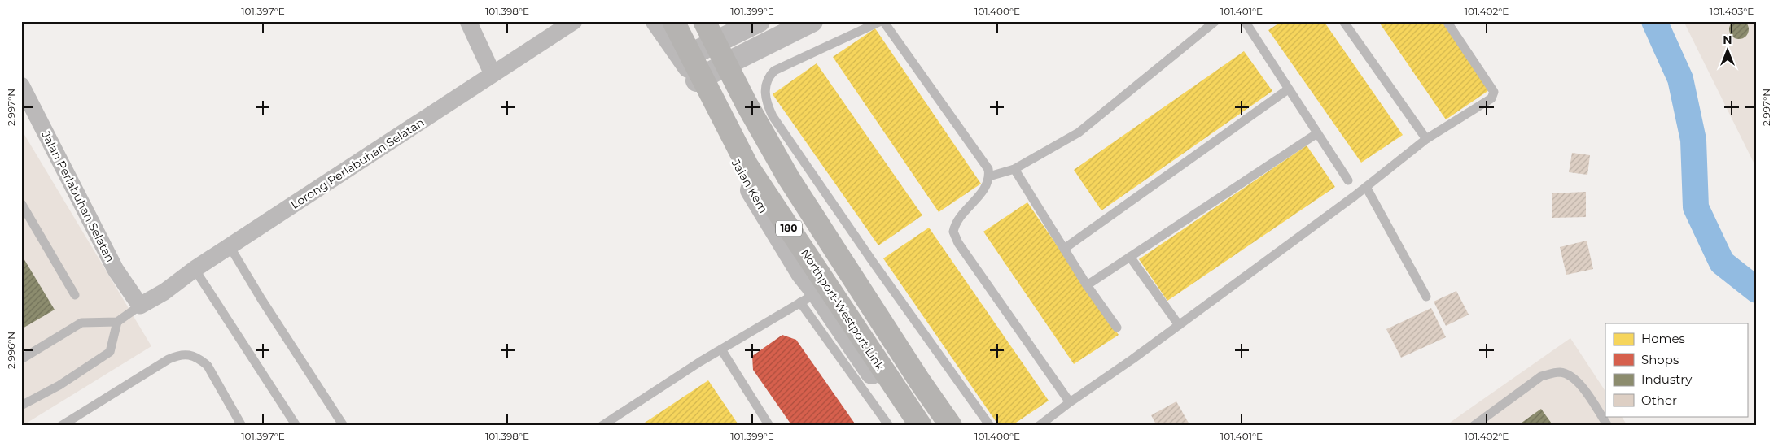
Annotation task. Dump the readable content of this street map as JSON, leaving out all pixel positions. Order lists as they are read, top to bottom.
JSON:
{
  "streets": {
    "main road": ["180", "Northport-Westport Link"],
    "street": ["Lorong Perlabuhan Selatan", "Jalan Kem", "Jalan Perlabuhan Selatan"]
  },
  "crossings": [
    ["Lorong Perlabuhan Selatan", "Jalan Perlabuhan Selatan"]
  ],
  "legend": [
    "Homes",
    "Shops",
    "Industry",
    "Other"
  ],
  "north": "top",
  "coordinates": [
    "101.397°E",
    "101.398°E",
    "101.399°E",
    "101.400°E",
    "101.401°E",
    "101.402°E",
    "101.403°E",
    "2.997°N",
    "2.996°N"
  ]
}
